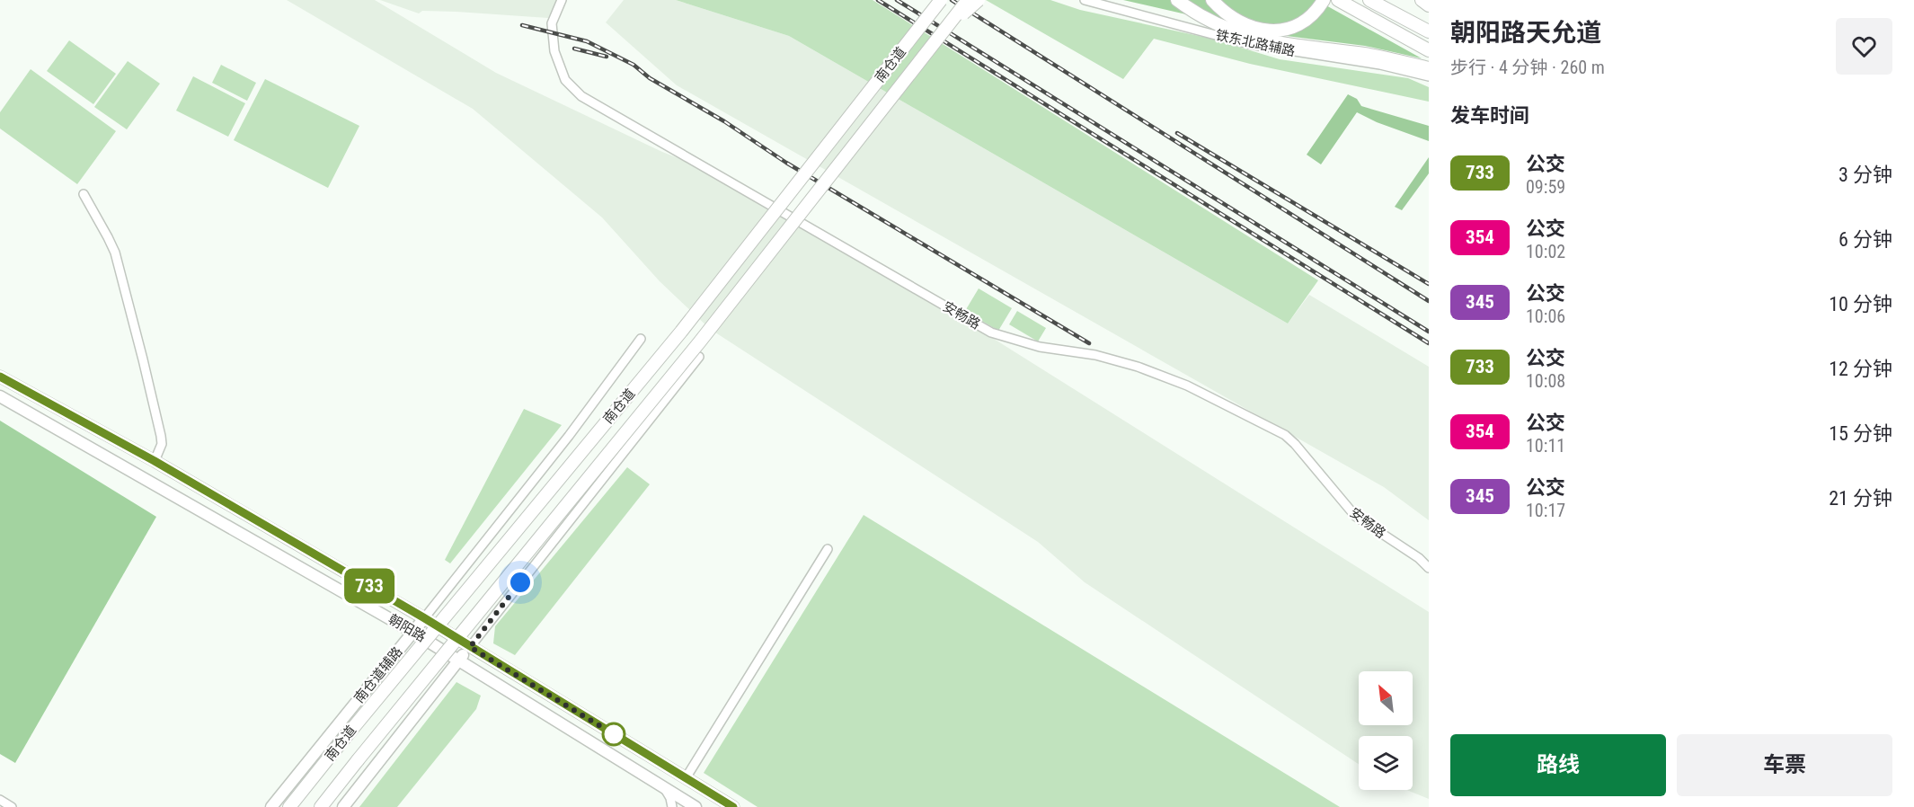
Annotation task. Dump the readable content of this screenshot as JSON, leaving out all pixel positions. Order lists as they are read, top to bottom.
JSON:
{
  "streets": {
    "highway": ["南仓道"],
    "main road": ["朝阳路", "南仓道辅路"],
    "street": ["铁东北路辅路", "安畅路"]
  },
  "crossings": [
    ["朝阳路", "南仓道辅路"]
  ],
  "lines": ["bus line 733"],
  "north": "top left",
  "page": {
    "on_map": "733",
    "heading": [
      ["朝阳路天允道", "步行 · 4 分钟 · 260 m"],
      "发车时间"
    ],
    "list": [
      {
        "mark": "733",
        "name": "公交",
        "note": "09:59",
        "value": "3 分钟"
      },
      {
        "mark": "354",
        "name": "公交",
        "note": "10:02",
        "value": "6 分钟"
      },
      {
        "mark": "345",
        "name": "公交",
        "note": "10:06",
        "value": "10 分钟"
      },
      {
        "mark": "733",
        "name": "公交",
        "note": "10:08",
        "value": "12 分钟"
      },
      {
        "mark": "354",
        "name": "公交",
        "note": "10:11",
        "value": "15 分钟"
      },
      {
        "mark": "345",
        "name": "公交",
        "note": "10:17",
        "value": "21 分钟"
      }
    ],
    "buttons": ["路线", "车票"]
  }
}
